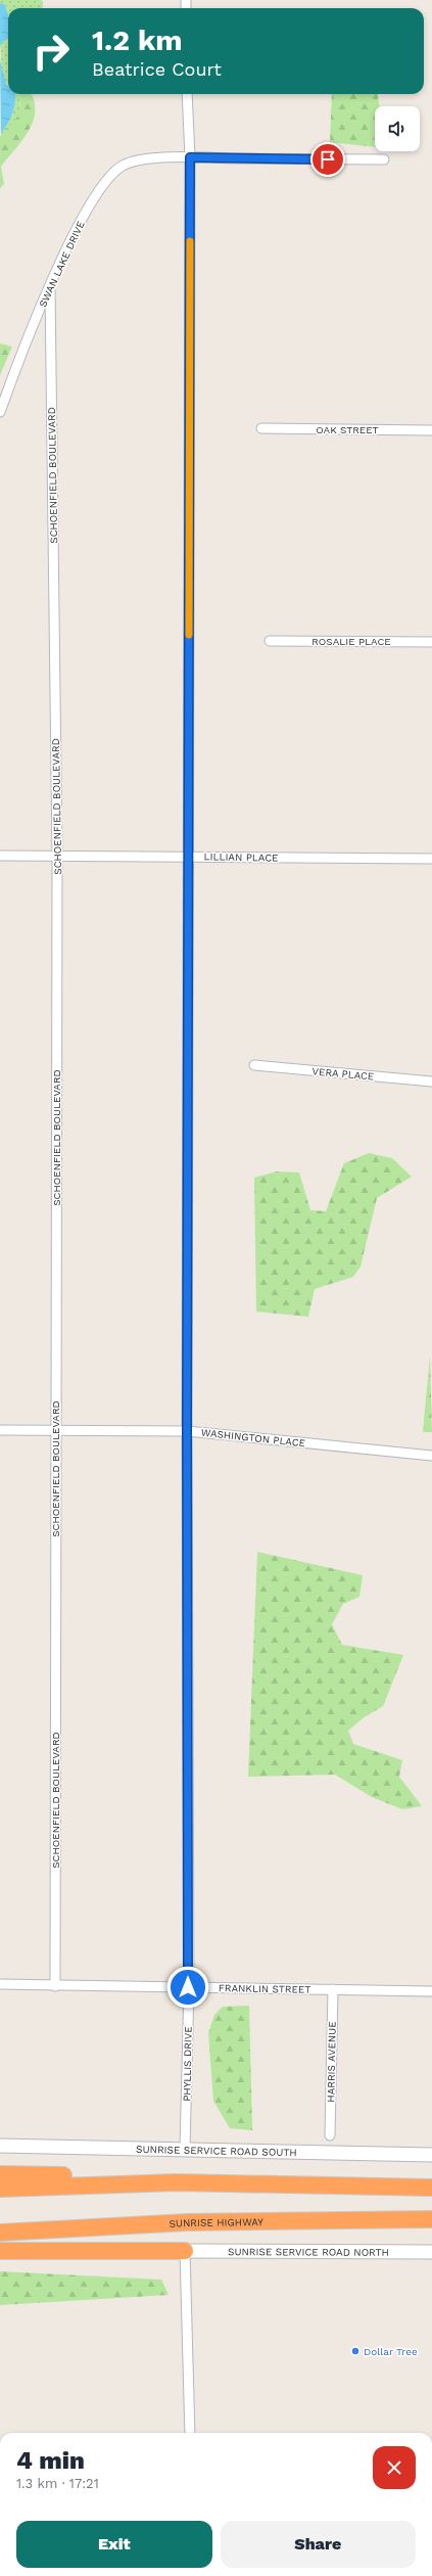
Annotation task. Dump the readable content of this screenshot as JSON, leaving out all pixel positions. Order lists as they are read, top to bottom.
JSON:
{
  "streets": {
    "highway": ["SUNRISE HIGHWAY"],
    "main road": ["SUNRISE SERVICE ROAD SOUTH", "SUNRISE SERVICE ROAD NORTH"],
    "street": [
      "SWAN LAKE DRIVE",
      "OAK STREET",
      "SCHOENFIELD BOULEVARD",
      "ROSALIE PLACE",
      "LILLIAN PLACE",
      "VERA PLACE",
      "WASHINGTON PLACE",
      "FRANKLIN STREET",
      "HARRIS AVENUE",
      "PHYLLIS DRIVE"
    ]
  },
  "crossings": [
    ["SWAN LAKE DRIVE", "SCHOENFIELD BOULEVARD"],
    ["SWAN LAKE DRIVE", "PHYLLIS DRIVE"],
    ["SCHOENFIELD BOULEVARD", "LILLIAN PLACE"],
    ["SCHOENFIELD BOULEVARD", "WASHINGTON PLACE"],
    ["SCHOENFIELD BOULEVARD", "FRANKLIN STREET"],
    ["LILLIAN PLACE", "PHYLLIS DRIVE"],
    ["WASHINGTON PLACE", "PHYLLIS DRIVE"],
    ["FRANKLIN STREET", "HARRIS AVENUE"],
    ["FRANKLIN STREET", "PHYLLIS DRIVE"],
    ["PHYLLIS DRIVE", "SUNRISE SERVICE ROAD SOUTH"]
  ],
  "places": ["Dollar Tree"],
  "page": {
    "turn": ["1.2 km", "Beatrice Court"],
    "heading": ["4 min", "1.3 km · 17:21"],
    "buttons": ["Exit", "Share"]
  }
}
